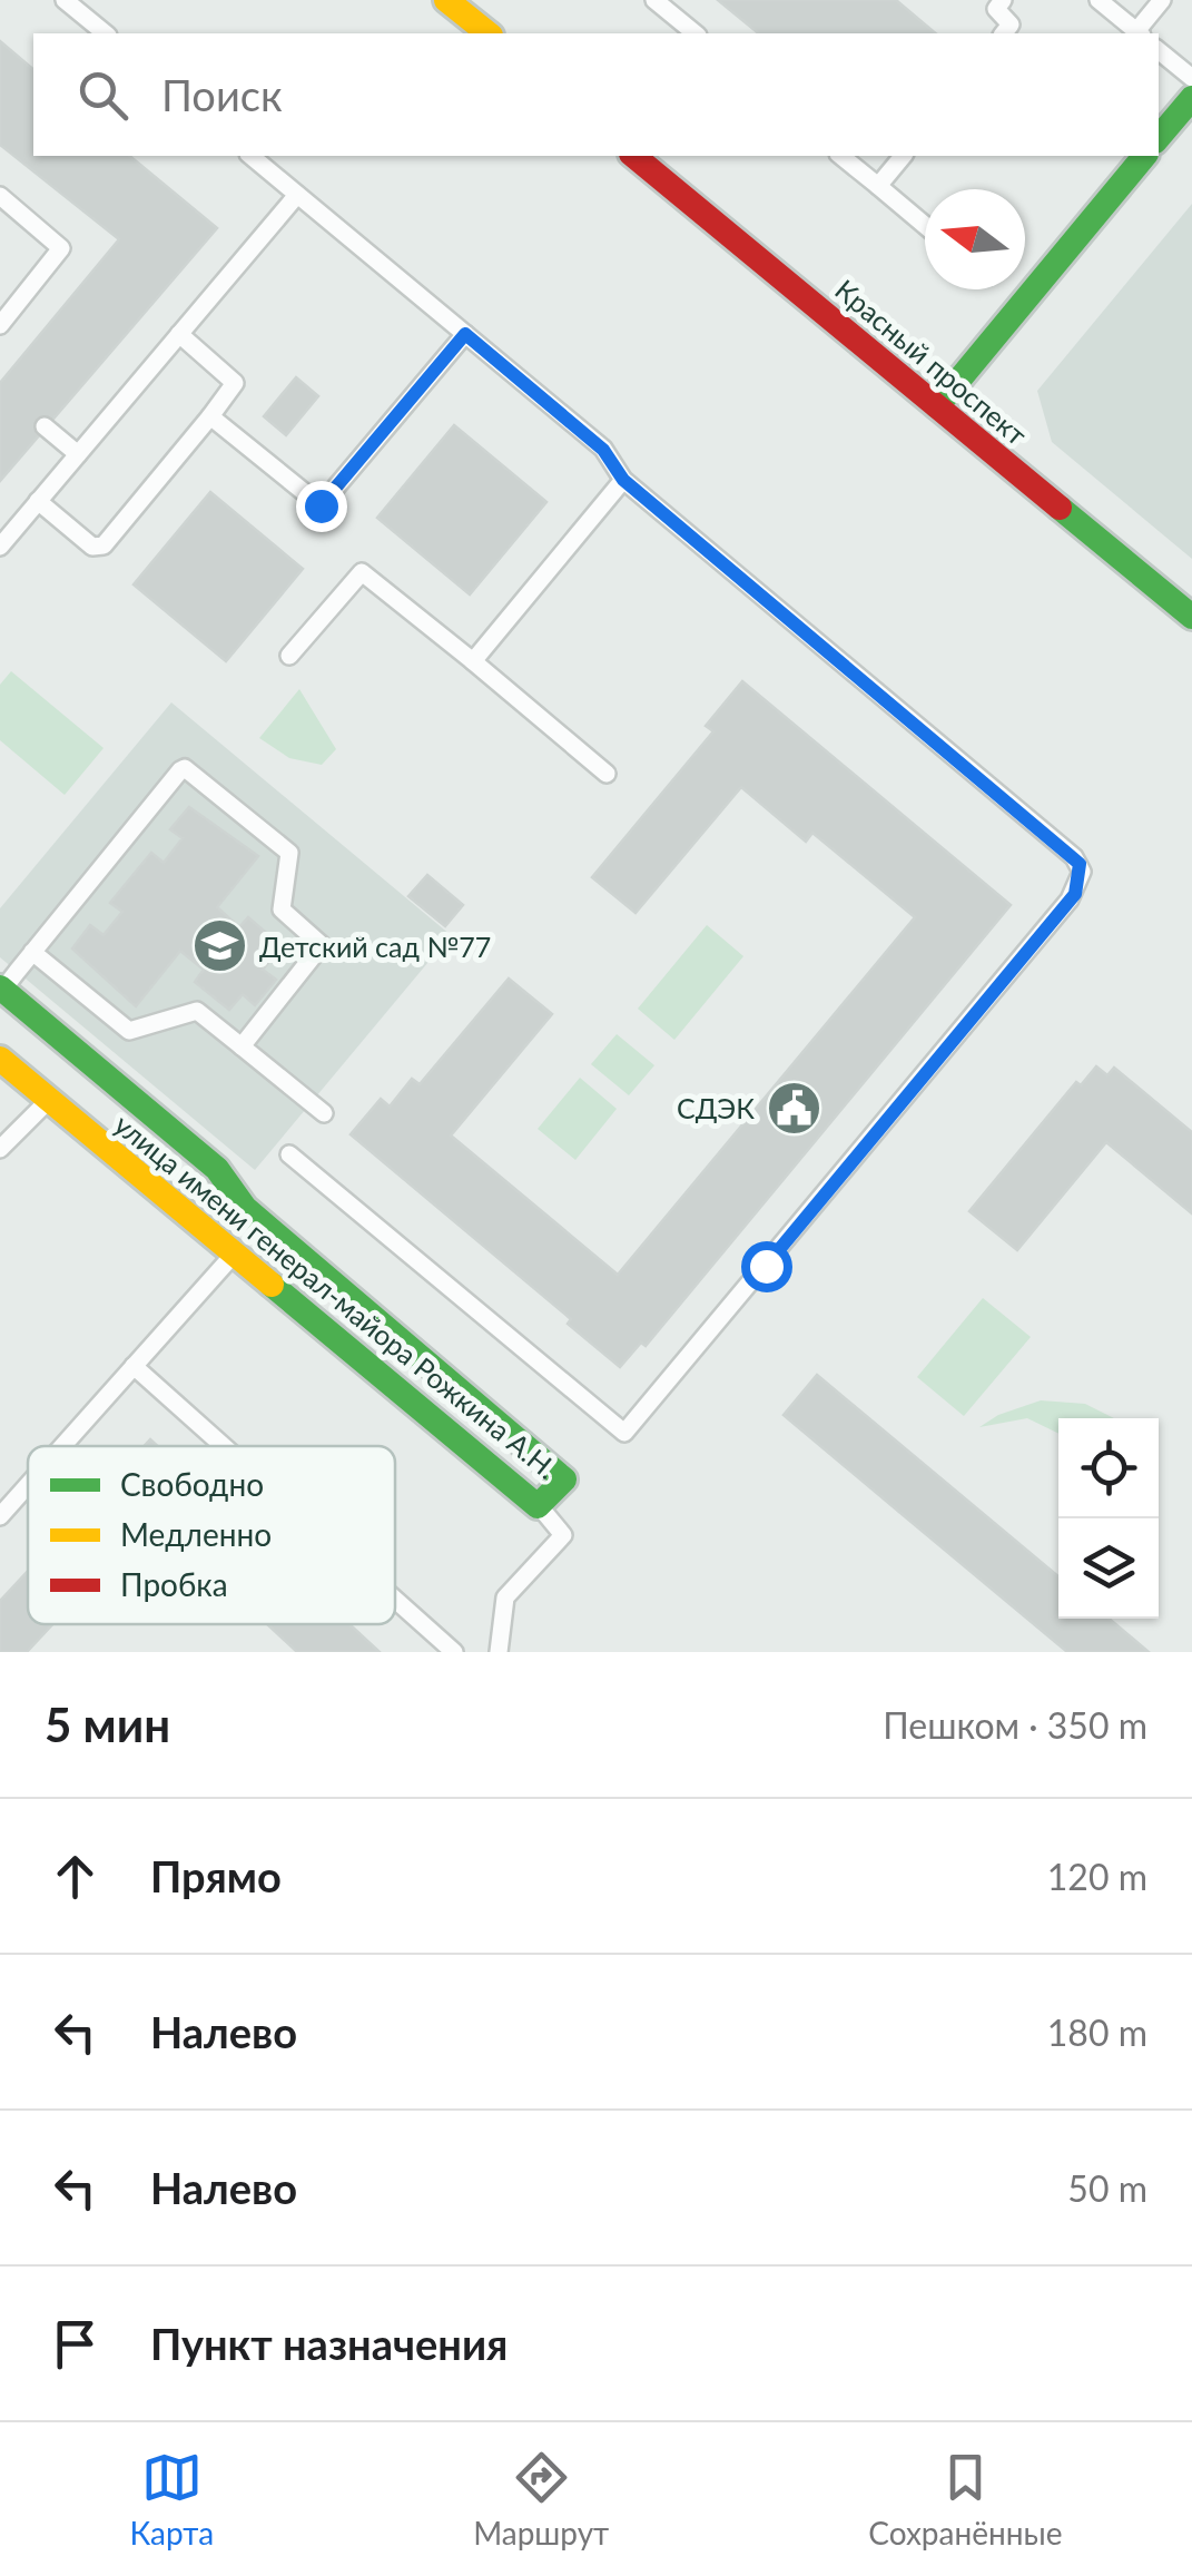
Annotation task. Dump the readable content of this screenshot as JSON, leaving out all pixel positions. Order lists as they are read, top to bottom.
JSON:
{
  "streets": {
    "street": ["Красный проспект", "улица имени генерал-майора Рожкина А.Н."]
  },
  "places": {
    "school or university": ["Детский сад №77"],
    "public building": ["СДЭК"]
  },
  "legend": ["Свободно", "Медленно", "Пробка"],
  "north": "left",
  "page": {
    "search": "Поиск",
    "heading": ["5 мин", "Пешком · 350 m"],
    "list": [
      ["Прямо", "120 m"],
      ["Налево", "180 m"],
      ["Налево", "50 m"],
      "Пункт назначения"
    ],
    "nav": ["Карта", "Маршрут", "Сохранённые"]
  }
}
